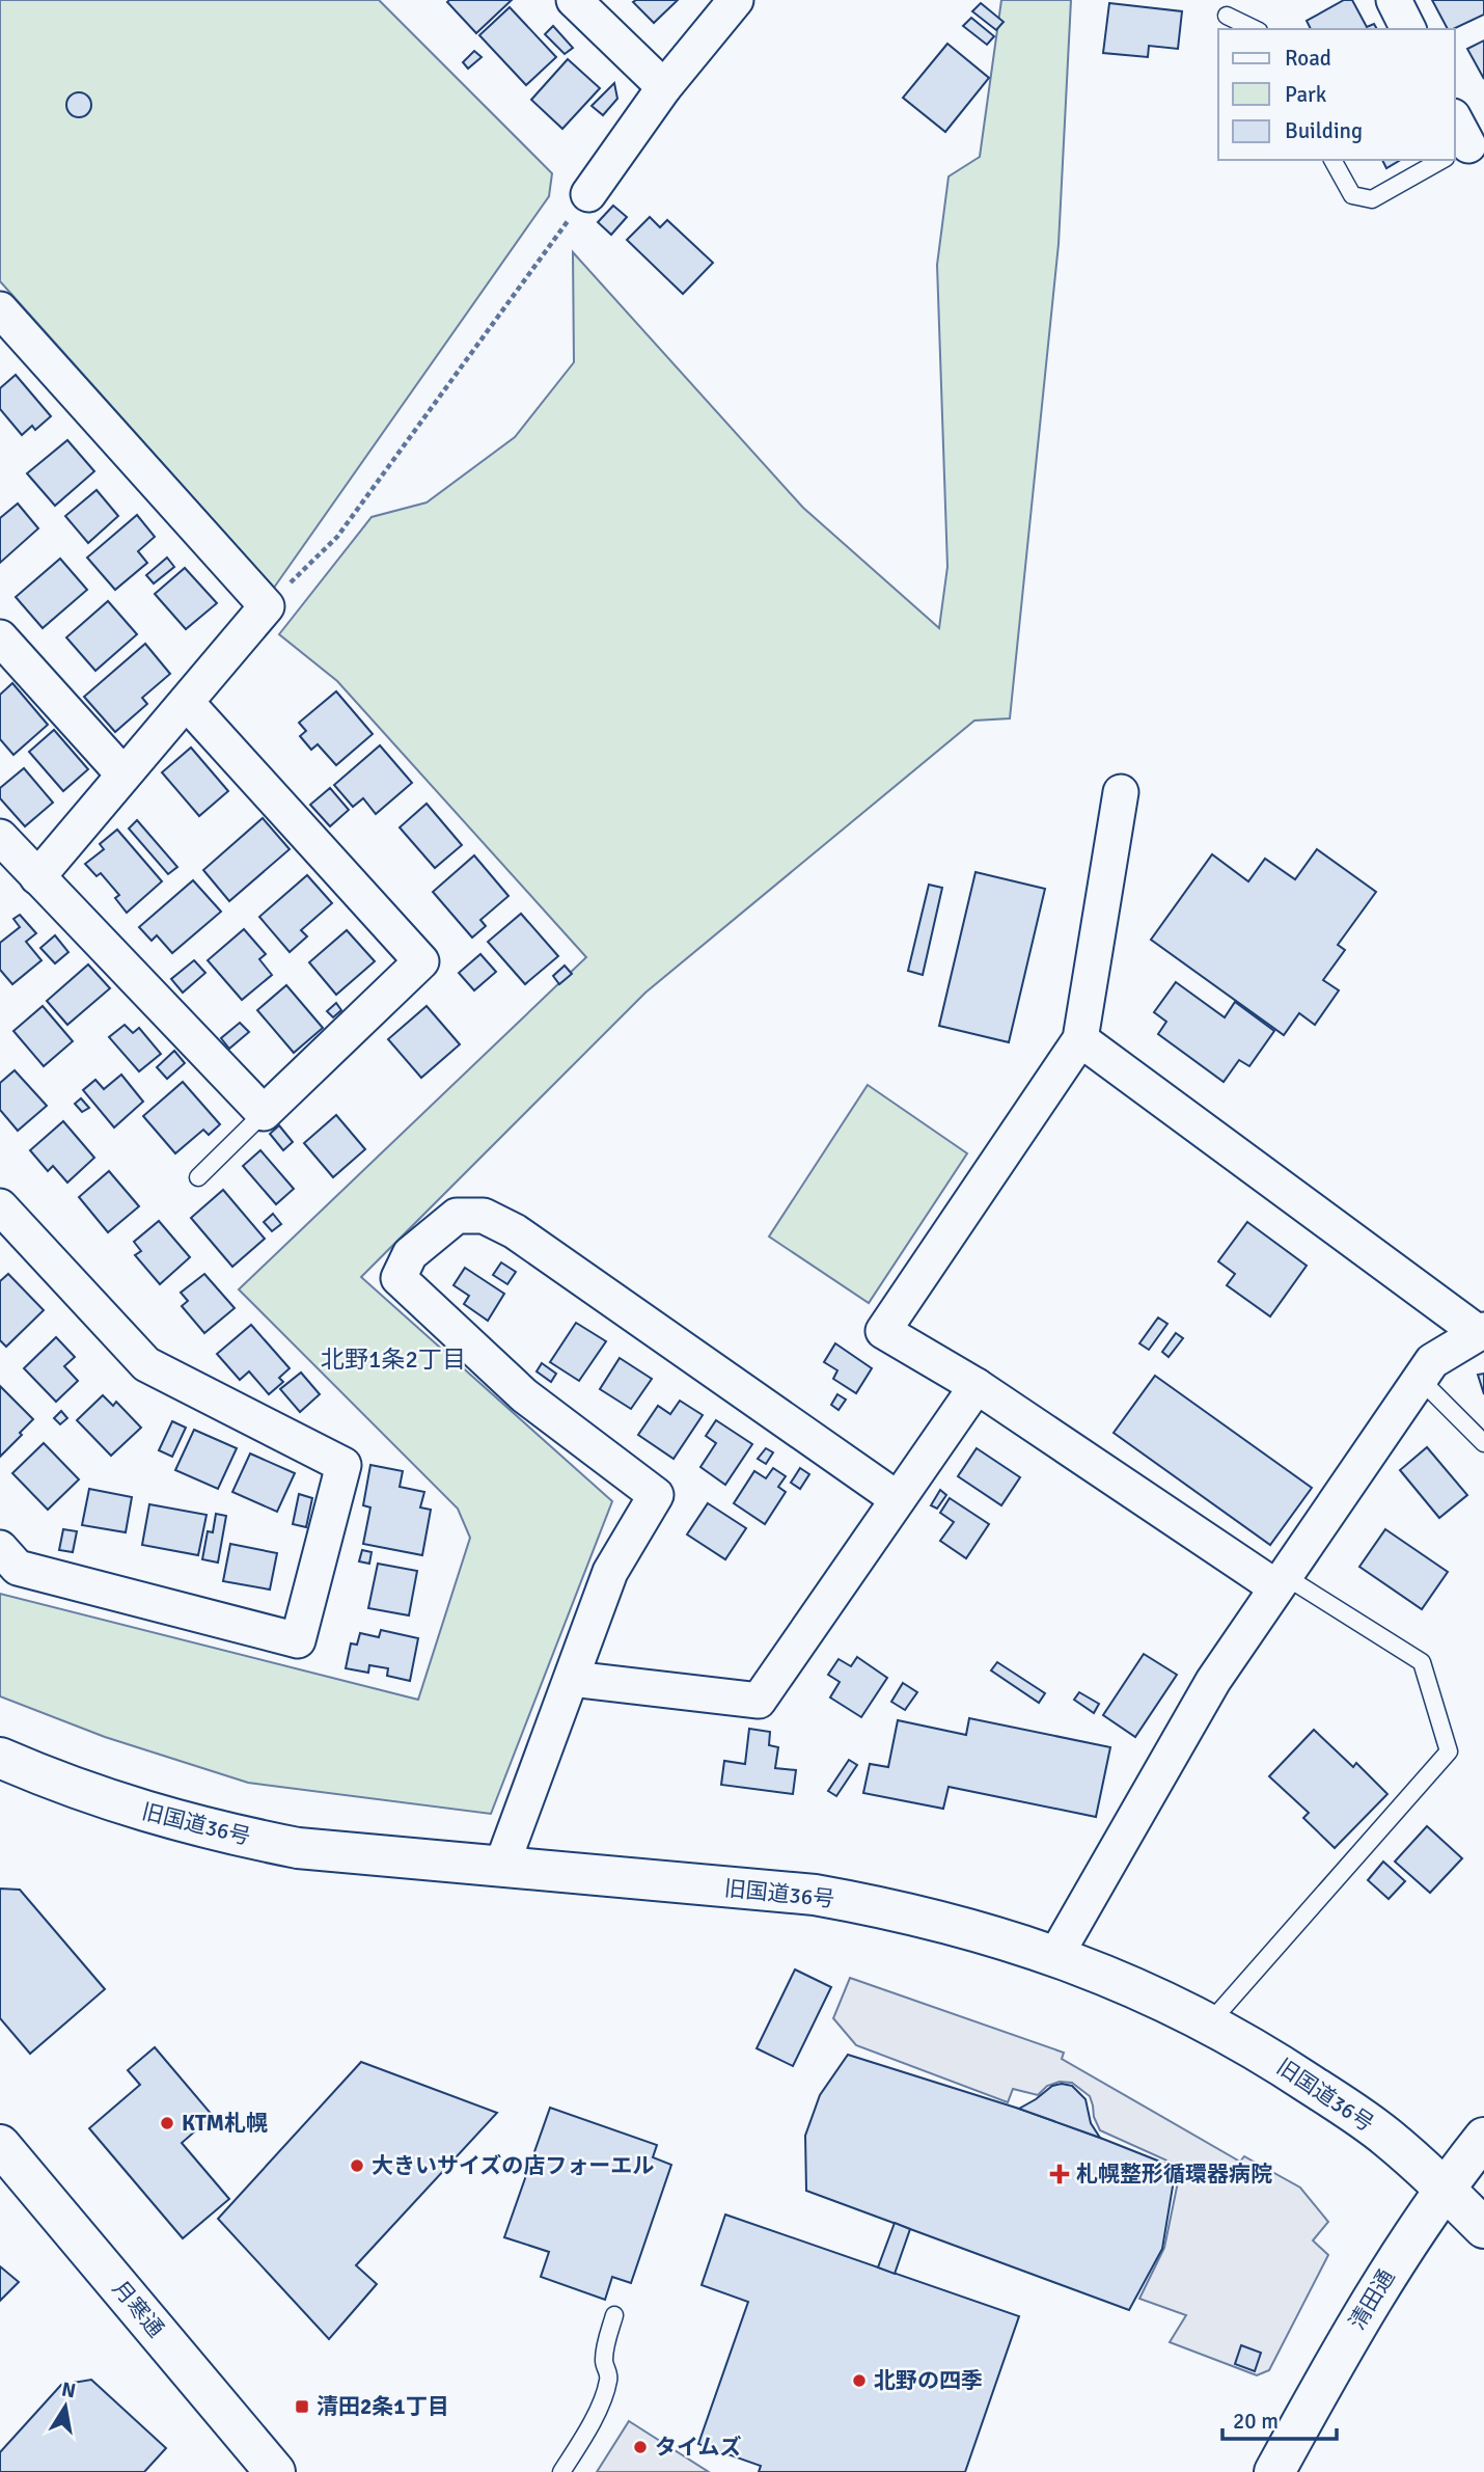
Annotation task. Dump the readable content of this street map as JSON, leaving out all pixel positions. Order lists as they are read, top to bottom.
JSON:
{
  "streets": {
    "main road": ["旧国道36号", "清田通", "月寒通"]
  },
  "crossings": [
    ["旧国道36号", "清田通"]
  ],
  "districts": ["北野1条2丁目"],
  "places": {
    "other": [
      "KTM札幌",
      "大きいサイズの店フォーエル",
      "北野の四季",
      "タイムズ"
    ],
    "health": ["札幌整形循環器病院"],
    "transit": ["清田2条1丁目"]
  },
  "legend": ["Road", "Park", "Building"],
  "scale_bar": "20 m",
  "north": "top"
}
